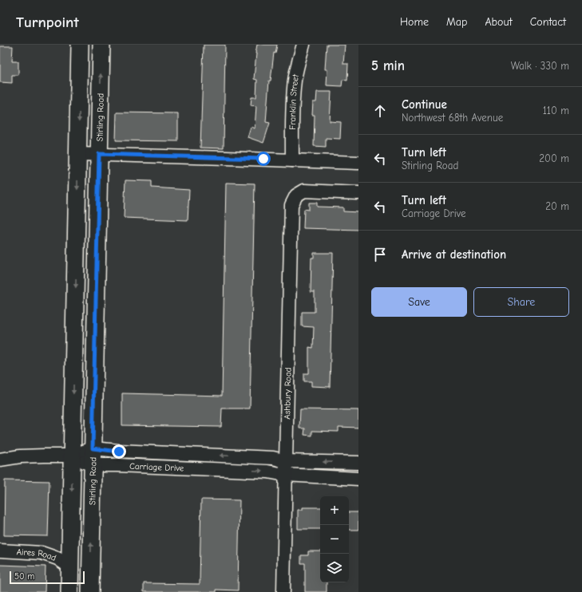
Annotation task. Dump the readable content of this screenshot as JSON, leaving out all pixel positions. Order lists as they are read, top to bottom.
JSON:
{
  "streets": {
    "main road": ["Stirling Road"],
    "street": [
      "Franklin Street",
      "Ashbury Road",
      "Carriage Drive",
      "Aires Road"
    ]
  },
  "crossings": [
    ["Stirling Road", "Carriage Drive"],
    ["Ashbury Road", "Carriage Drive"]
  ],
  "scale_bar": "50 m",
  "page": {
    "header": "Turnpoint",
    "nav": [
      "Home",
      "Map",
      "About",
      "Contact"
    ],
    "heading": ["5 min", "Walk · 330 m"],
    "list": [
      ["Continue", "Northwest 68th Avenue", "110 m"],
      ["Turn left", "Stirling Road", "200 m"],
      ["Turn left", "Carriage Drive", "20 m"],
      "Arrive at destination"
    ],
    "buttons": ["Save", "Share"],
    "map_buttons": ["+", "−"],
    "scale": "50 m"
  }
}
